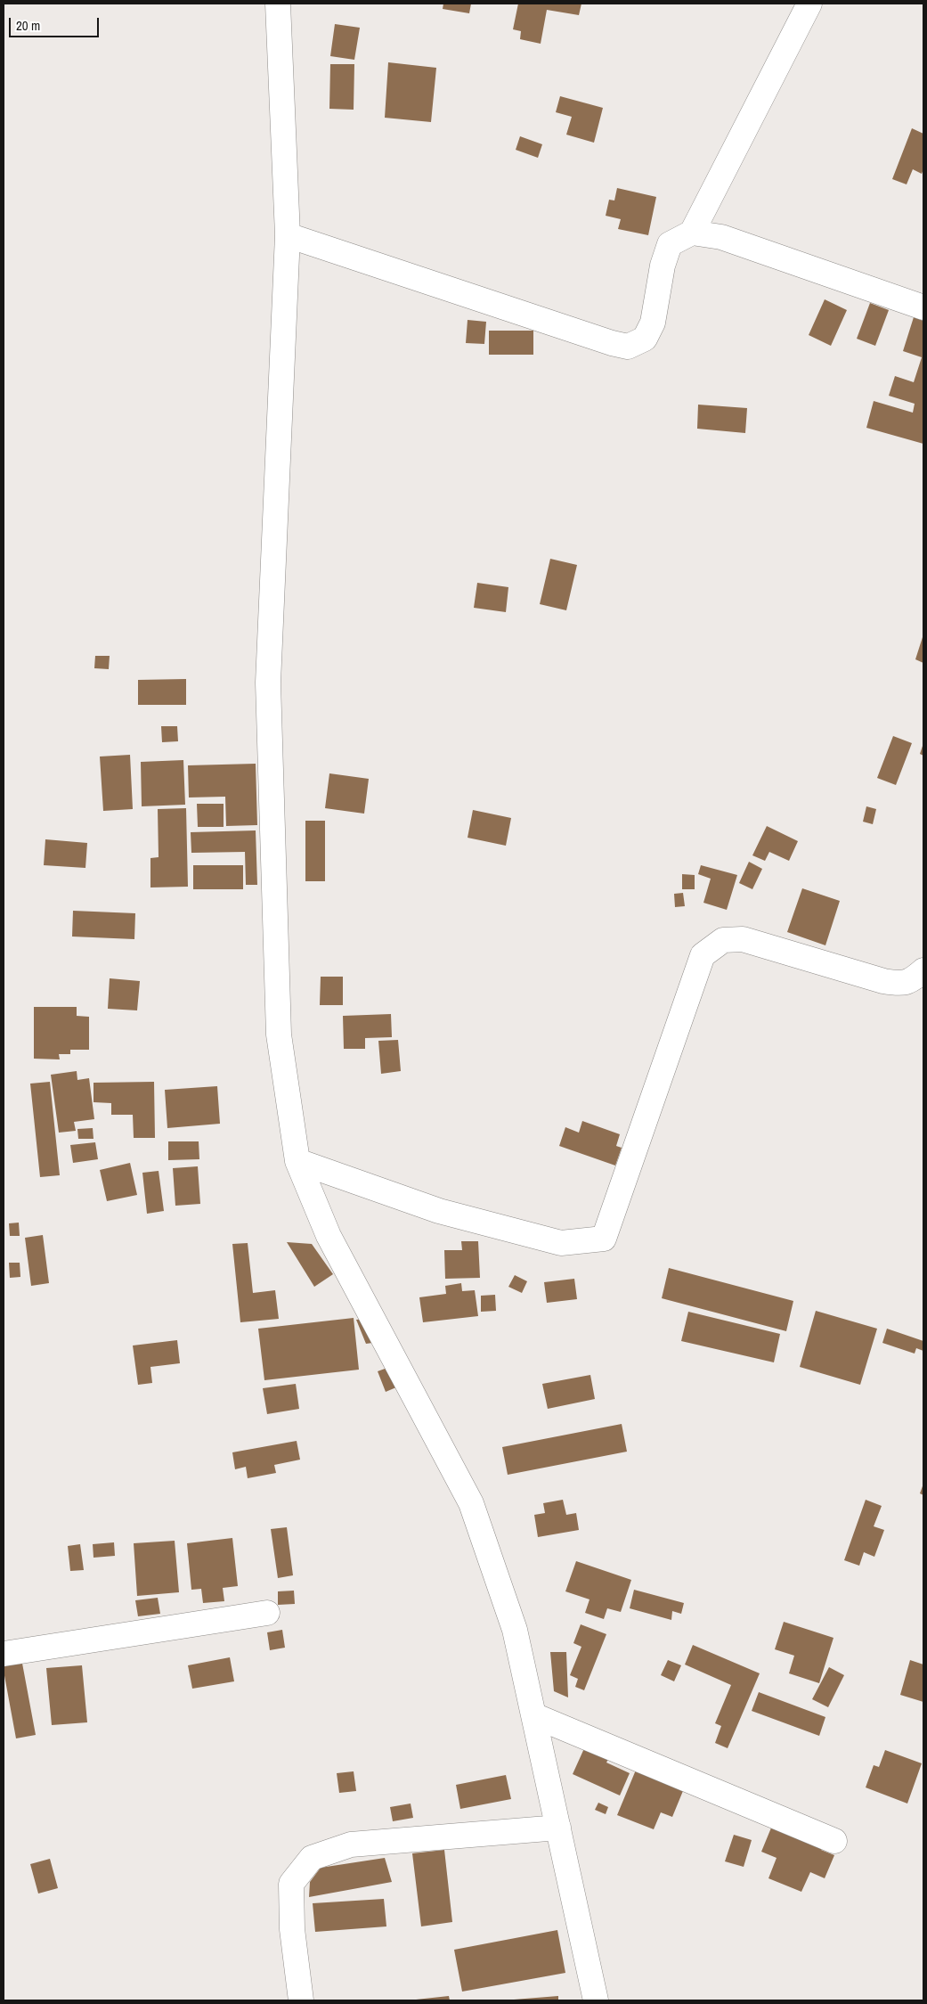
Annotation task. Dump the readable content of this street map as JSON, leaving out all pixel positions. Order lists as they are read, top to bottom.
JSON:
{
  "scale_bar": "20 m"
}
